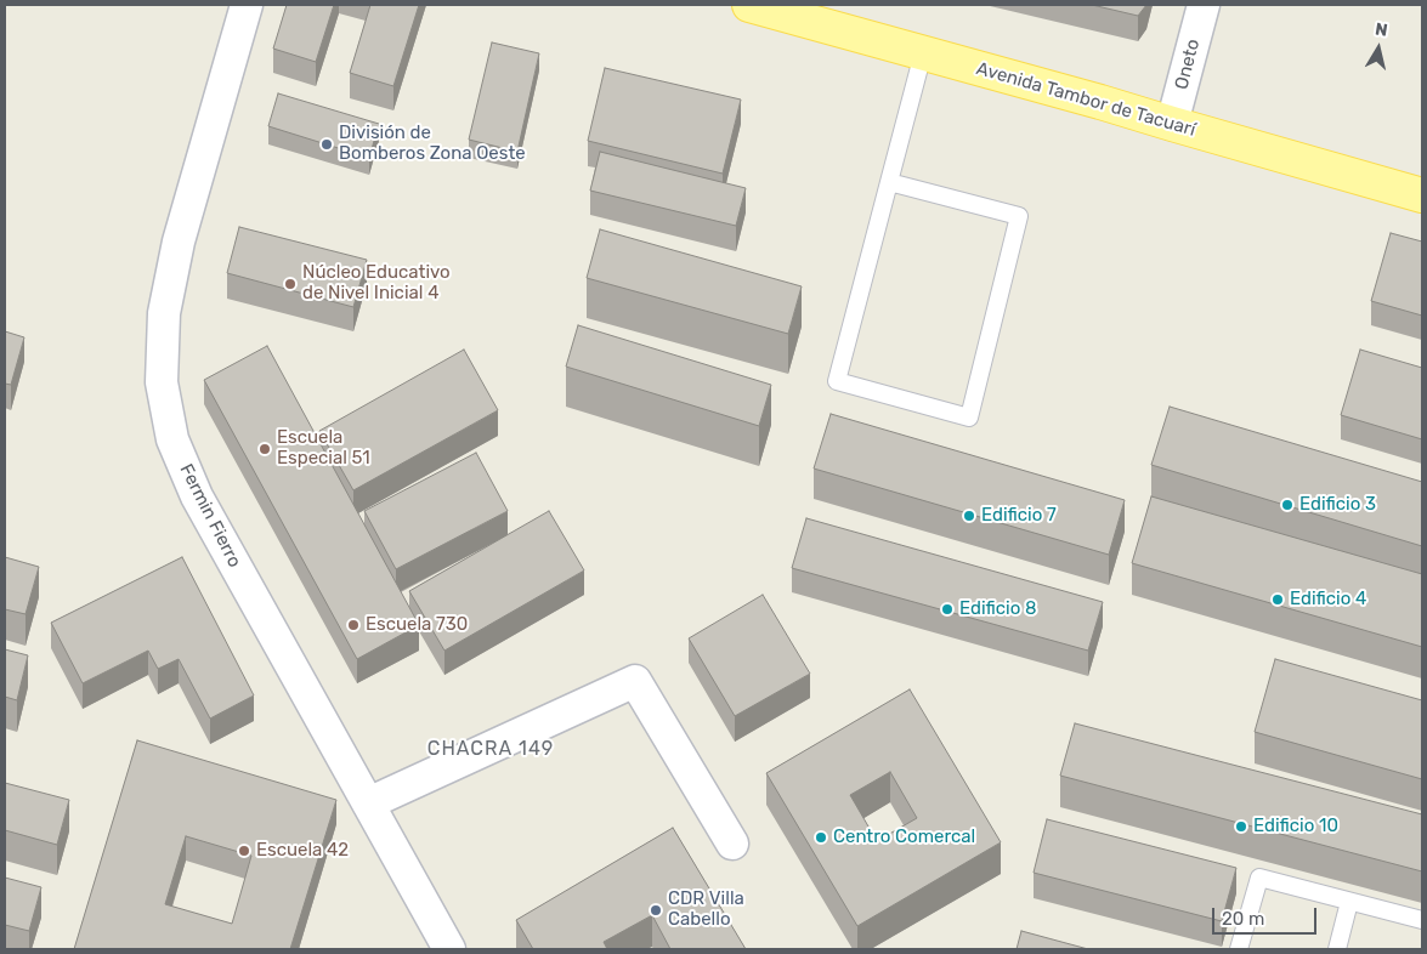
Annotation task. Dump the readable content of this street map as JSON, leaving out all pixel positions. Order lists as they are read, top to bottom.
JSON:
{
  "streets": {
    "main road": ["Avenida Tambor de Tacuarí"],
    "street": ["Oneto", "Fermin Fierro"]
  },
  "crossings": [
    ["Oneto", "Avenida Tambor de Tacuarí"]
  ],
  "districts": ["CHACRA 149"],
  "places": [
    "División de Bomberos Zona Oeste",
    "Núcleo Educativo de Nivel Inicial 4",
    "Escuela Especial 51",
    "Edificio 3",
    "Edificio 7",
    "Edificio 4",
    "Edificio 8",
    "Escuela 730",
    "Edificio 10",
    "Centro Comercal",
    "Escuela 42",
    "CDR Villa Cabello"
  ],
  "scale_bar": "20 m",
  "north": "top"
}
